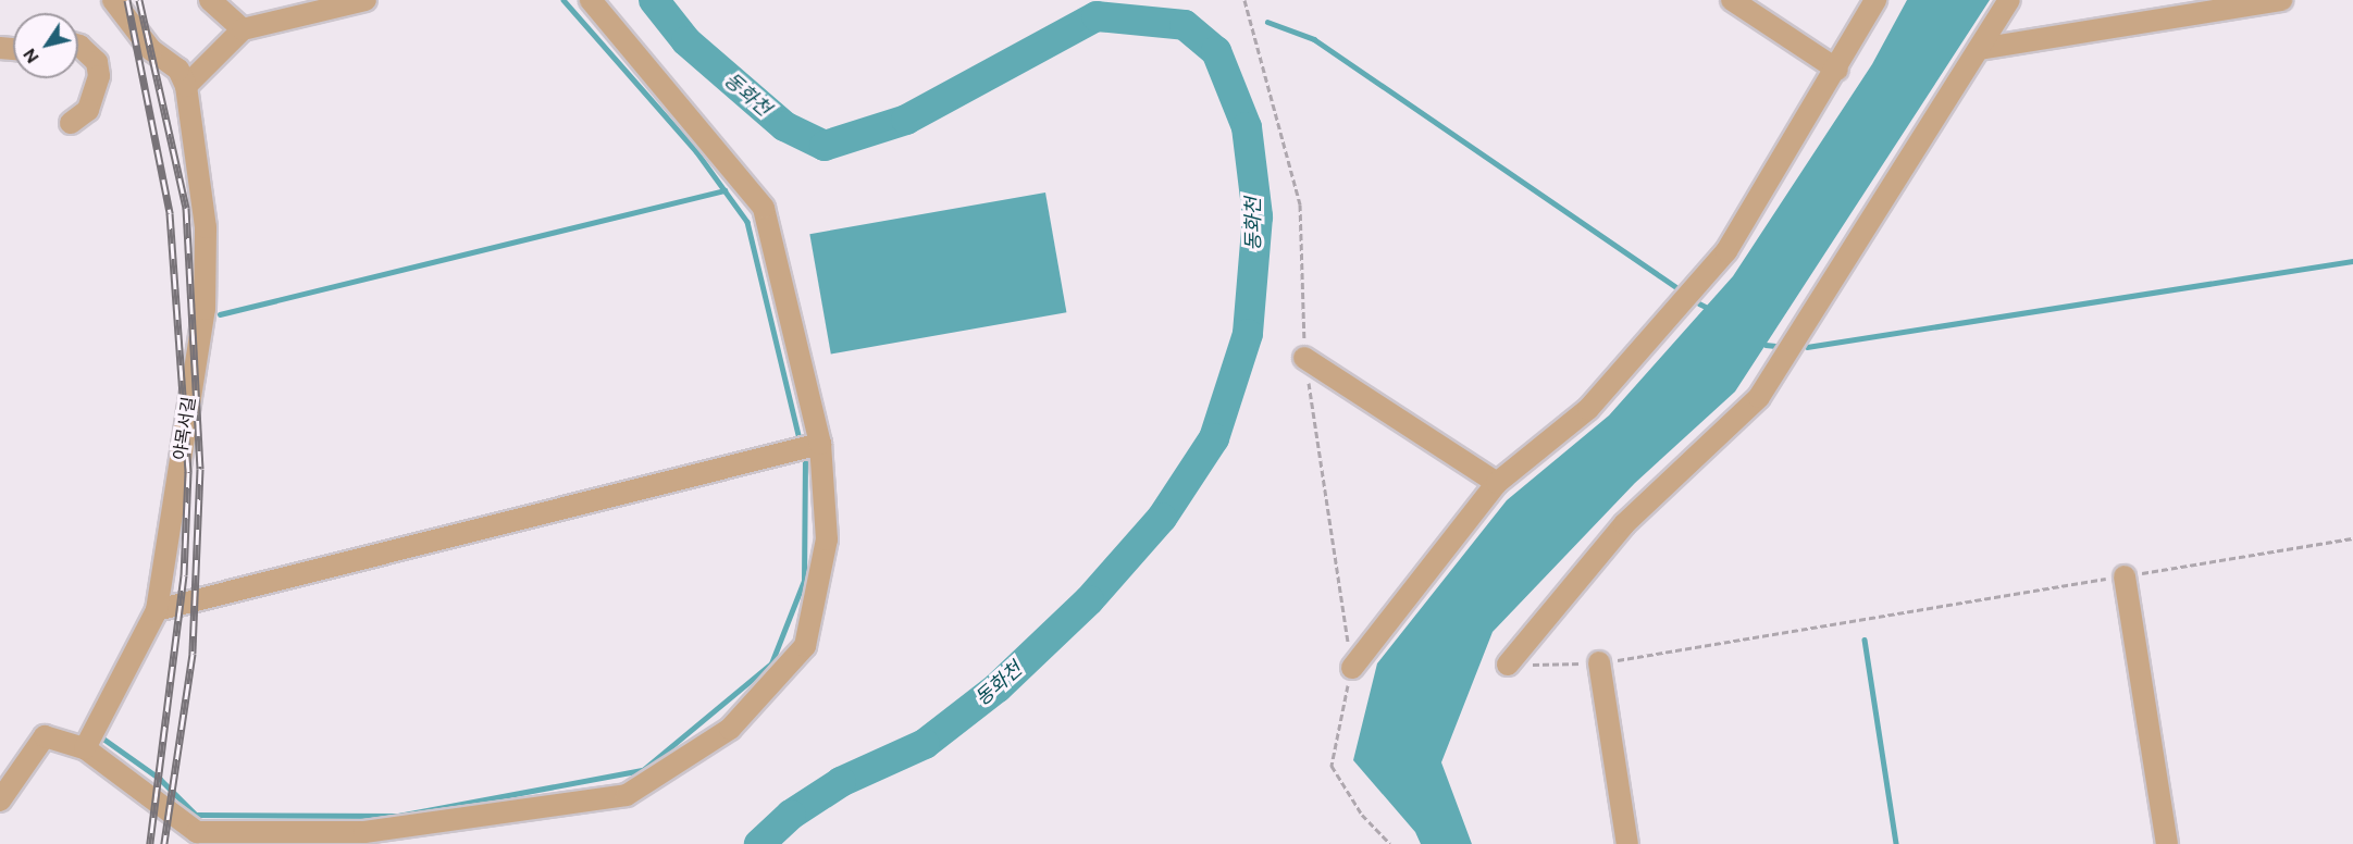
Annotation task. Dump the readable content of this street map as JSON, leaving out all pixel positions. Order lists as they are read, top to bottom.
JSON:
{
  "streets": {
    "street": ["야목서길"]
  },
  "water": ["동화천"],
  "north": "bottom left"
}
